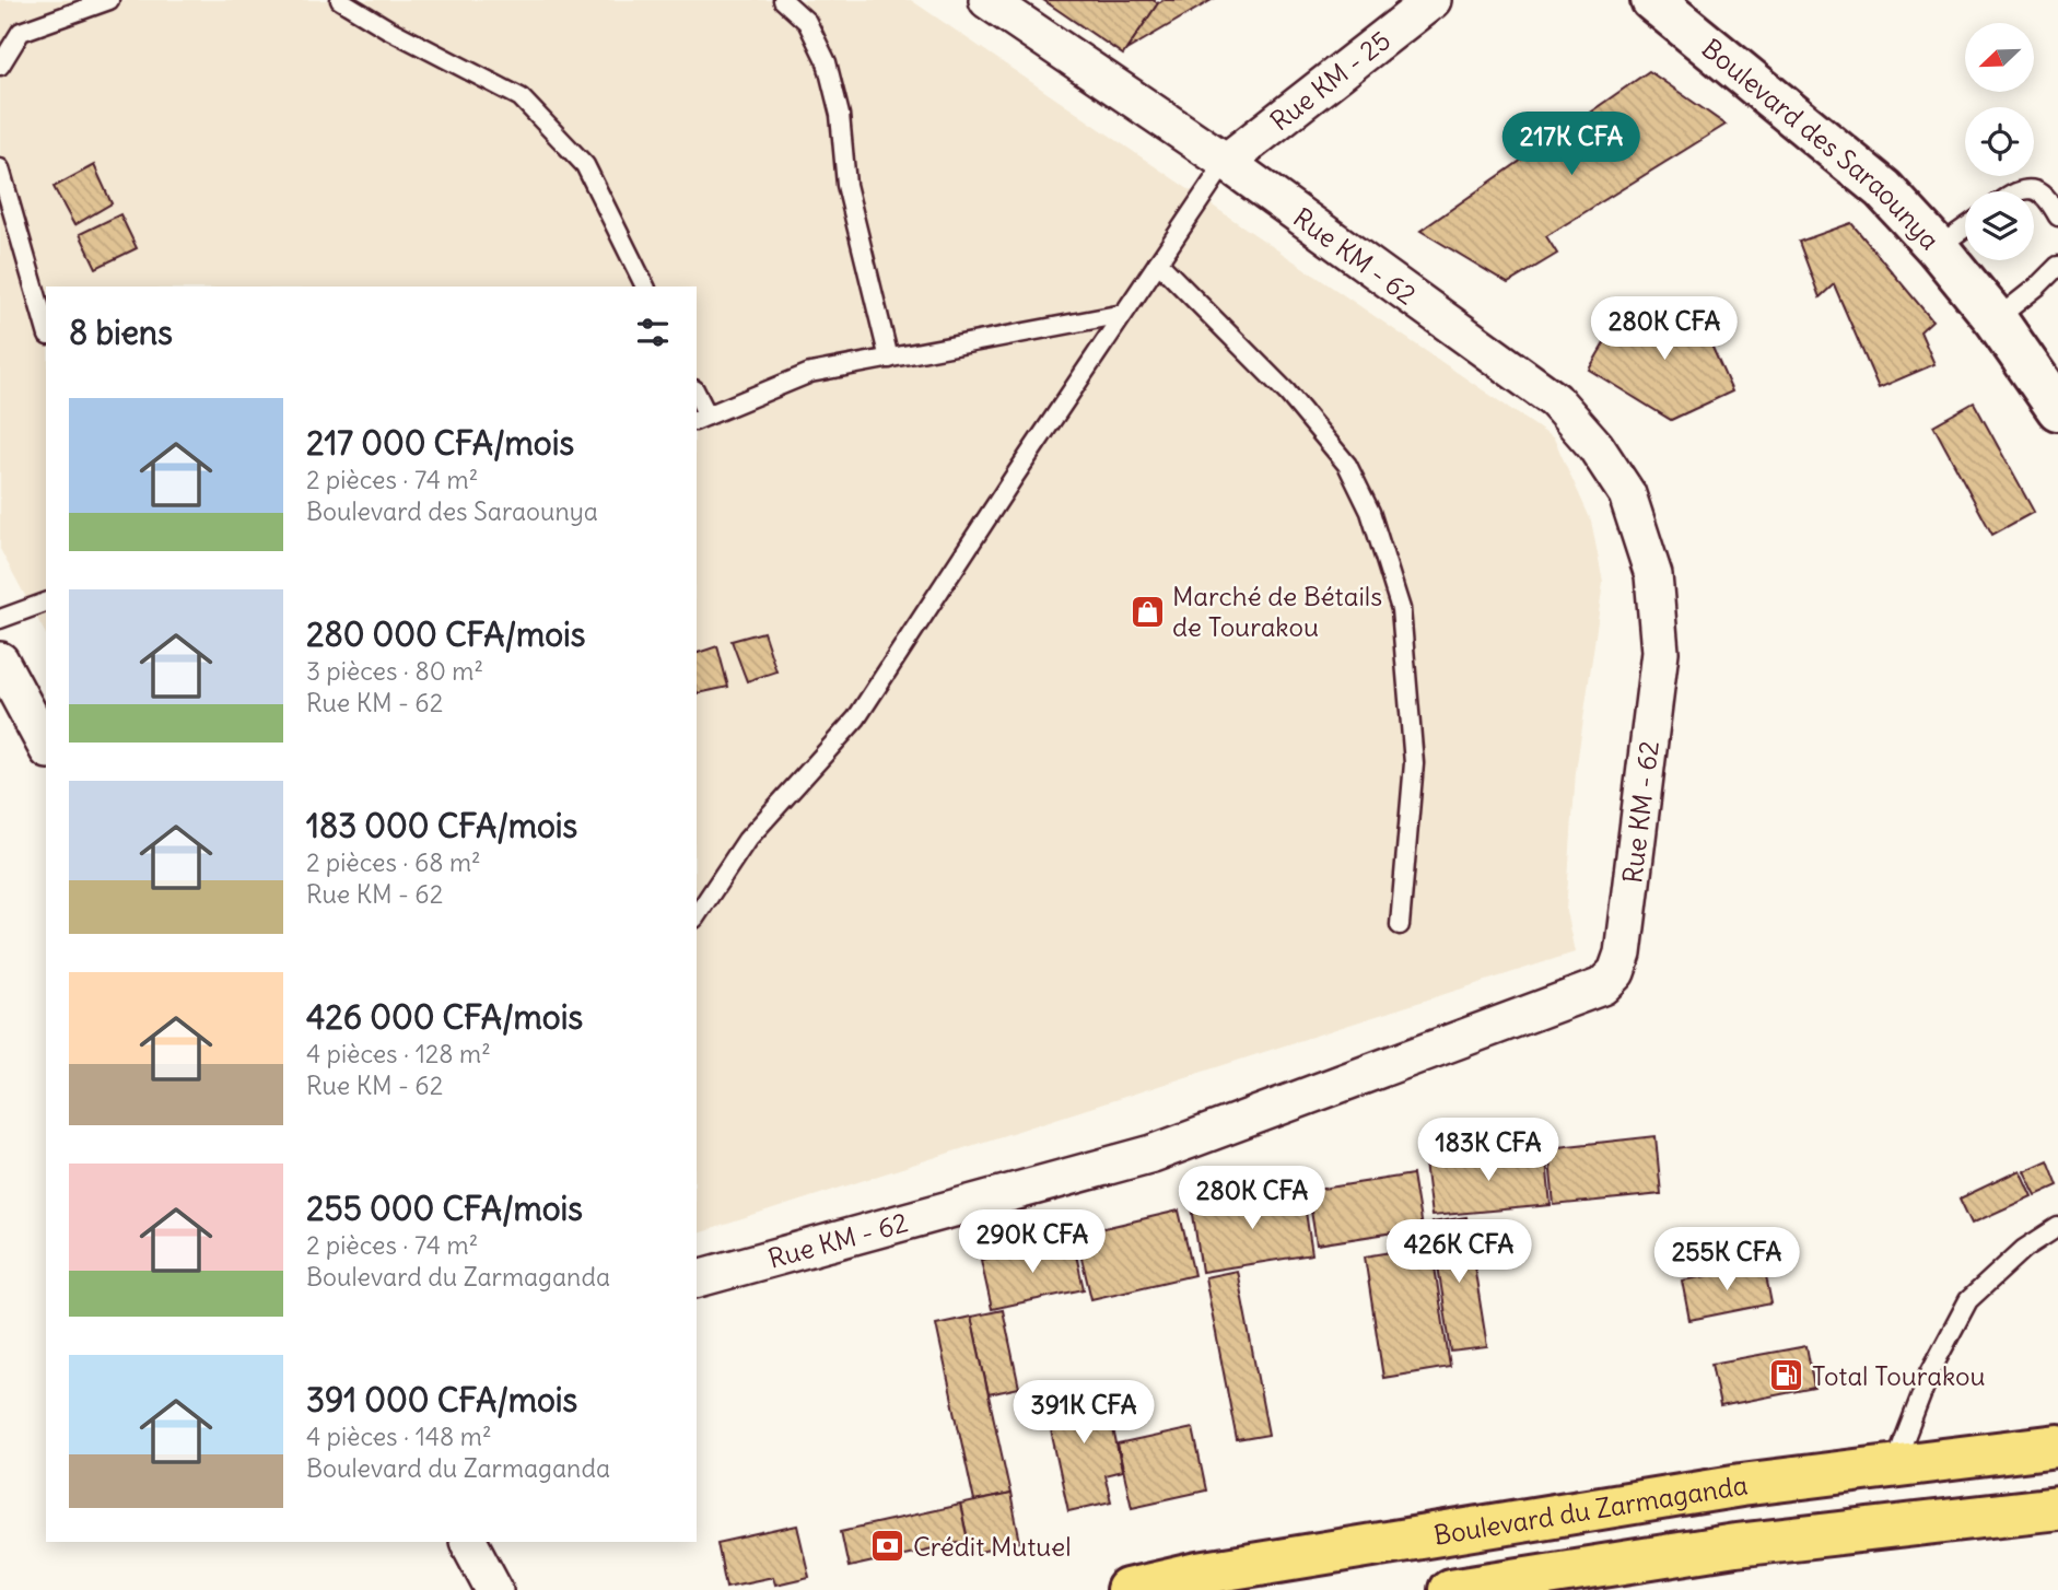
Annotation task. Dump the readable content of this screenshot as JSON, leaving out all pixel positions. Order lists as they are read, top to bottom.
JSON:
{
  "streets": {
    "main road": ["Boulevard des Saraounya", "Boulevard du Zarmaganda"],
    "street": ["Rue KM - 25", "Rue KM - 62"]
  },
  "crossings": [
    ["Rue KM - 25", "Rue KM - 62"]
  ],
  "places": {
    "shop": ["Marché de Bétails de Tourakou"],
    "fuel station": ["Total Tourakou"],
    "bank": ["Crédit Mutuel"]
  },
  "north": "bottom left",
  "page": {
    "price": [
      "217K CFA",
      "280K CFA",
      "183K CFA",
      "280K CFA",
      "290K CFA",
      "426K CFA",
      "255K CFA",
      "391K CFA"
    ],
    "heading": "8 biens",
    "list": [
      {
        "name": "217 000 CFA/mois",
        "note": "2 pièces · 74 m² · Boulevard des Saraounya"
      },
      {
        "name": "280 000 CFA/mois",
        "note": "3 pièces · 80 m² · Rue KM - 62"
      },
      {
        "name": "183 000 CFA/mois",
        "note": "2 pièces · 68 m² · Rue KM - 62"
      },
      {
        "name": "426 000 CFA/mois",
        "note": "4 pièces · 128 m² · Rue KM - 62"
      },
      {
        "name": "255 000 CFA/mois",
        "note": "2 pièces · 74 m² · Boulevard du Zarmaganda"
      },
      {
        "name": "391 000 CFA/mois",
        "note": "4 pièces · 148 m² · Boulevard du Zarmaganda"
      }
    ]
  }
}
